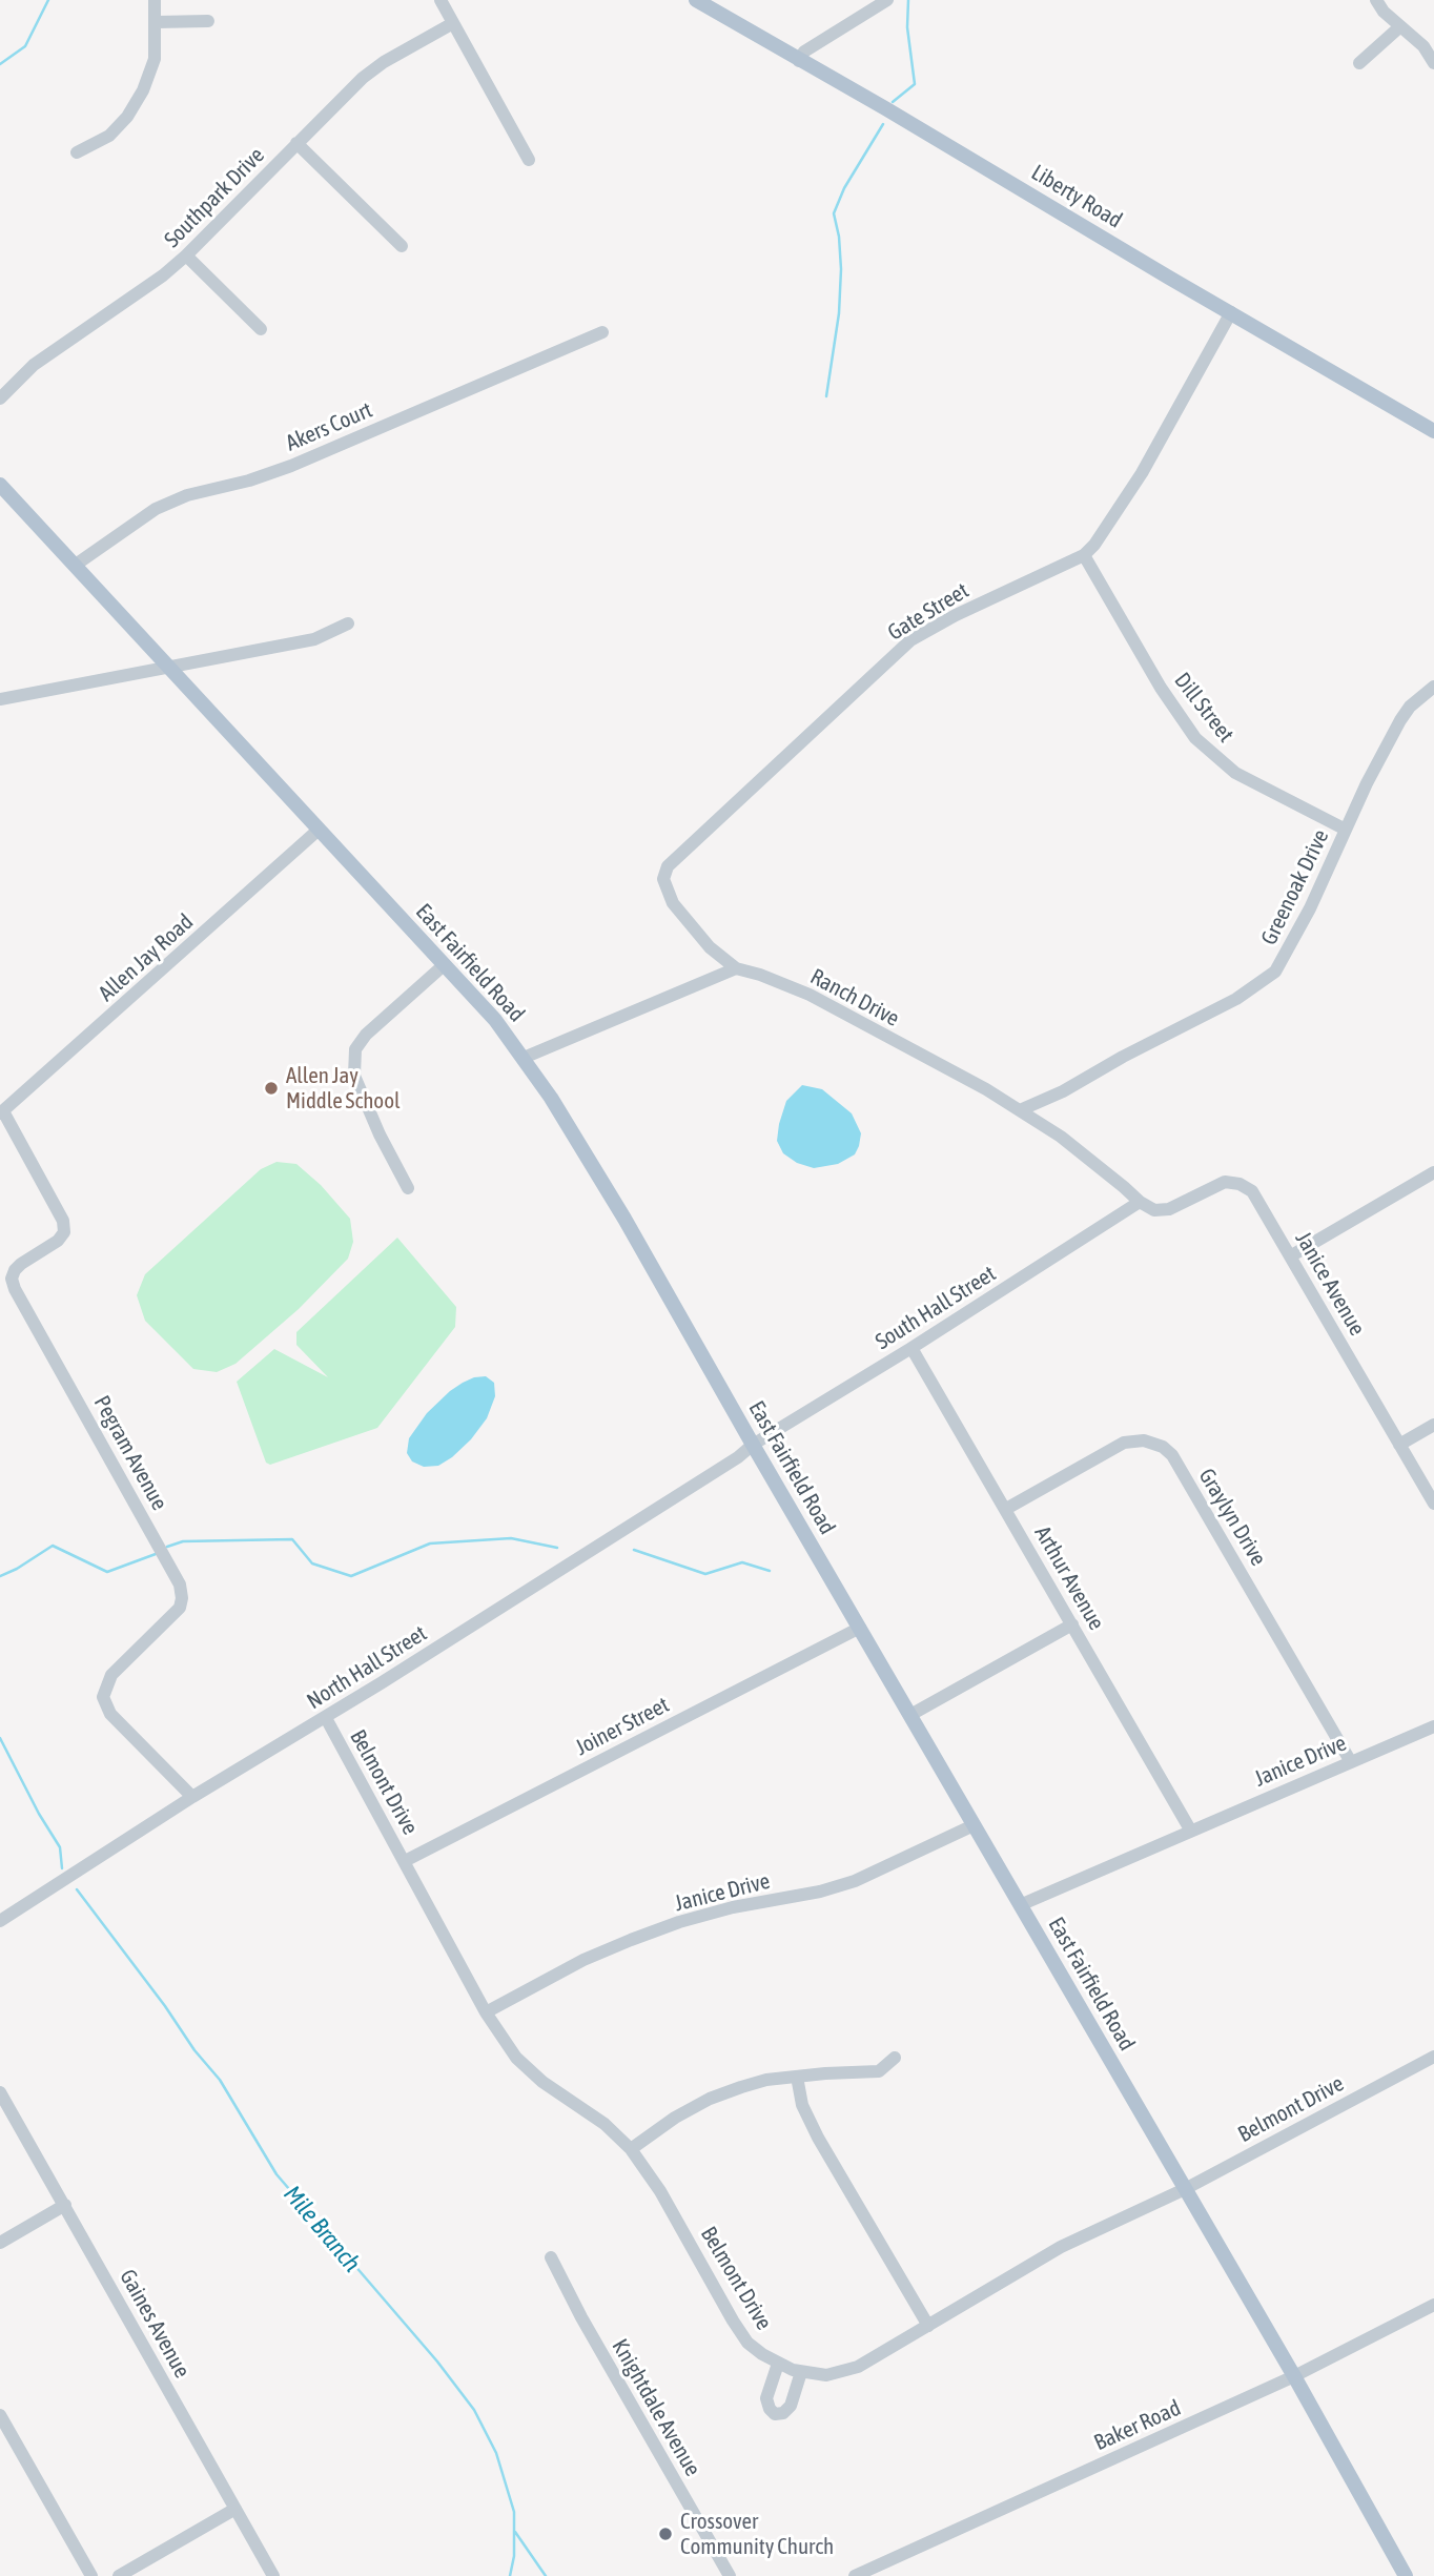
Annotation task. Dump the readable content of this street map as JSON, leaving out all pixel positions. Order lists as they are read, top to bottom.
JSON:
{
  "streets": {
    "main road": ["Liberty Road", "East Fairfield Road"],
    "street": [
      "Southpark Drive",
      "Akers Court",
      "Gate Street",
      "Dill Street",
      "Greenoak Drive",
      "Allen Jay Road",
      "Ranch Drive",
      "Janice Avenue",
      "South Hall Street",
      "Pegram Avenue",
      "Graylyn Drive",
      "Arthur Avenue",
      "North Hall Street",
      "Joiner Street",
      "Janice Drive",
      "Belmont Drive",
      "Gaines Avenue",
      "Knightdale Avenue",
      "Baker Road"
    ]
  },
  "crossings": [
    ["Liberty Road", "Gate Street"],
    ["Akers Court", "East Fairfield Road"],
    ["Gate Street", "Dill Street"],
    ["Gate Street", "Ranch Drive"],
    ["Dill Street", "Greenoak Drive"],
    ["Greenoak Drive", "Ranch Drive"],
    ["Allen Jay Road", "East Fairfield Road"],
    ["Allen Jay Road", "Pegram Avenue"],
    ["East Fairfield Road", "South Hall Street"],
    ["East Fairfield Road", "North Hall Street"],
    ["East Fairfield Road", "Joiner Street"],
    ["East Fairfield Road", "Janice Drive"],
    ["East Fairfield Road", "Belmont Drive"],
    ["East Fairfield Road", "Baker Road"],
    ["Ranch Drive", "Janice Avenue"],
    ["Ranch Drive", "South Hall Street"],
    ["Janice Avenue", "South Hall Street"],
    ["South Hall Street", "Arthur Avenue"],
    ["South Hall Street", "North Hall Street"],
    ["Pegram Avenue", "North Hall Street"],
    ["Graylyn Drive", "Arthur Avenue"],
    ["Graylyn Drive", "Janice Drive"],
    ["Arthur Avenue", "Janice Drive"],
    ["North Hall Street", "Belmont Drive"],
    ["Joiner Street", "Belmont Drive"],
    ["Janice Drive", "Belmont Drive"]
  ],
  "water": ["Mile Branch"],
  "places": ["Allen Jay Middle School", "Crossover Community Church"]
}
